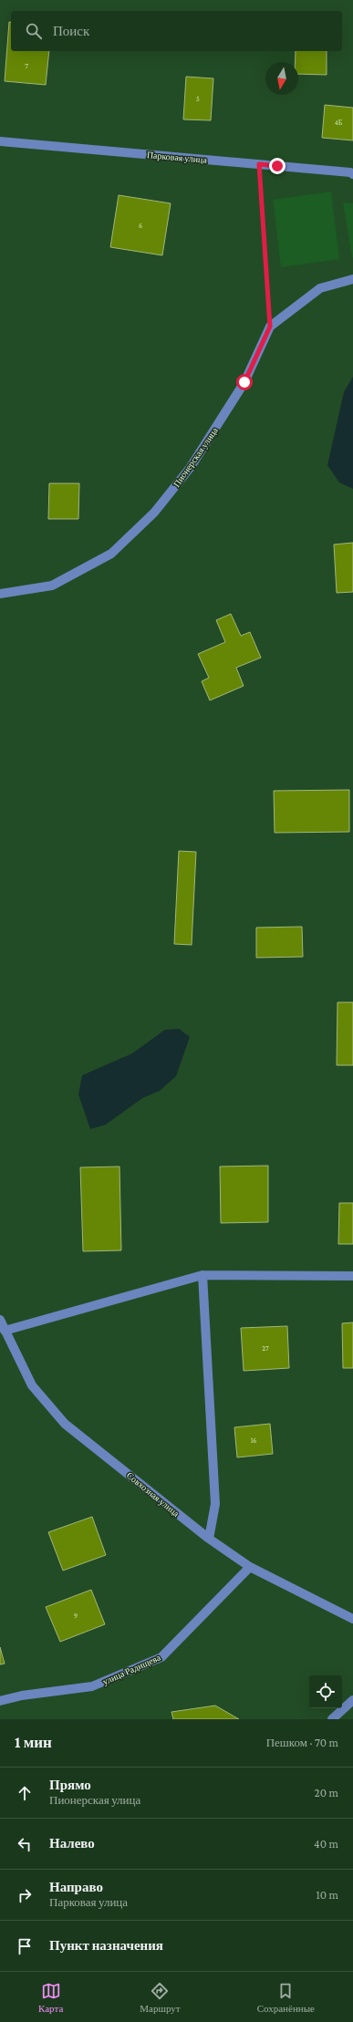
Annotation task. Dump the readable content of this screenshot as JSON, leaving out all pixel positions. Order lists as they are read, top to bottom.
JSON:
{
  "streets": {
    "street": [
      "Парковая улица",
      "Пионерская улица",
      "Совхозная улица",
      "улица Радищева"
    ]
  },
  "crossings": [
    ["Совхозная улица", "улица Радищева"]
  ],
  "house_numbers": [
    "7",
    "5",
    "4Б",
    "6",
    "27",
    "16",
    "9"
  ],
  "north": "bottom",
  "page": {
    "search": "Поиск",
    "heading": ["1 мин", "Пешком · 70 m"],
    "list": [
      ["Прямо", "Пионерская улица", "20 m"],
      ["Налево", "40 m"],
      ["Направо", "Парковая улица", "10 m"],
      "Пункт назначения"
    ],
    "nav": ["Карта", "Маршрут", "Сохранённые"]
  }
}
